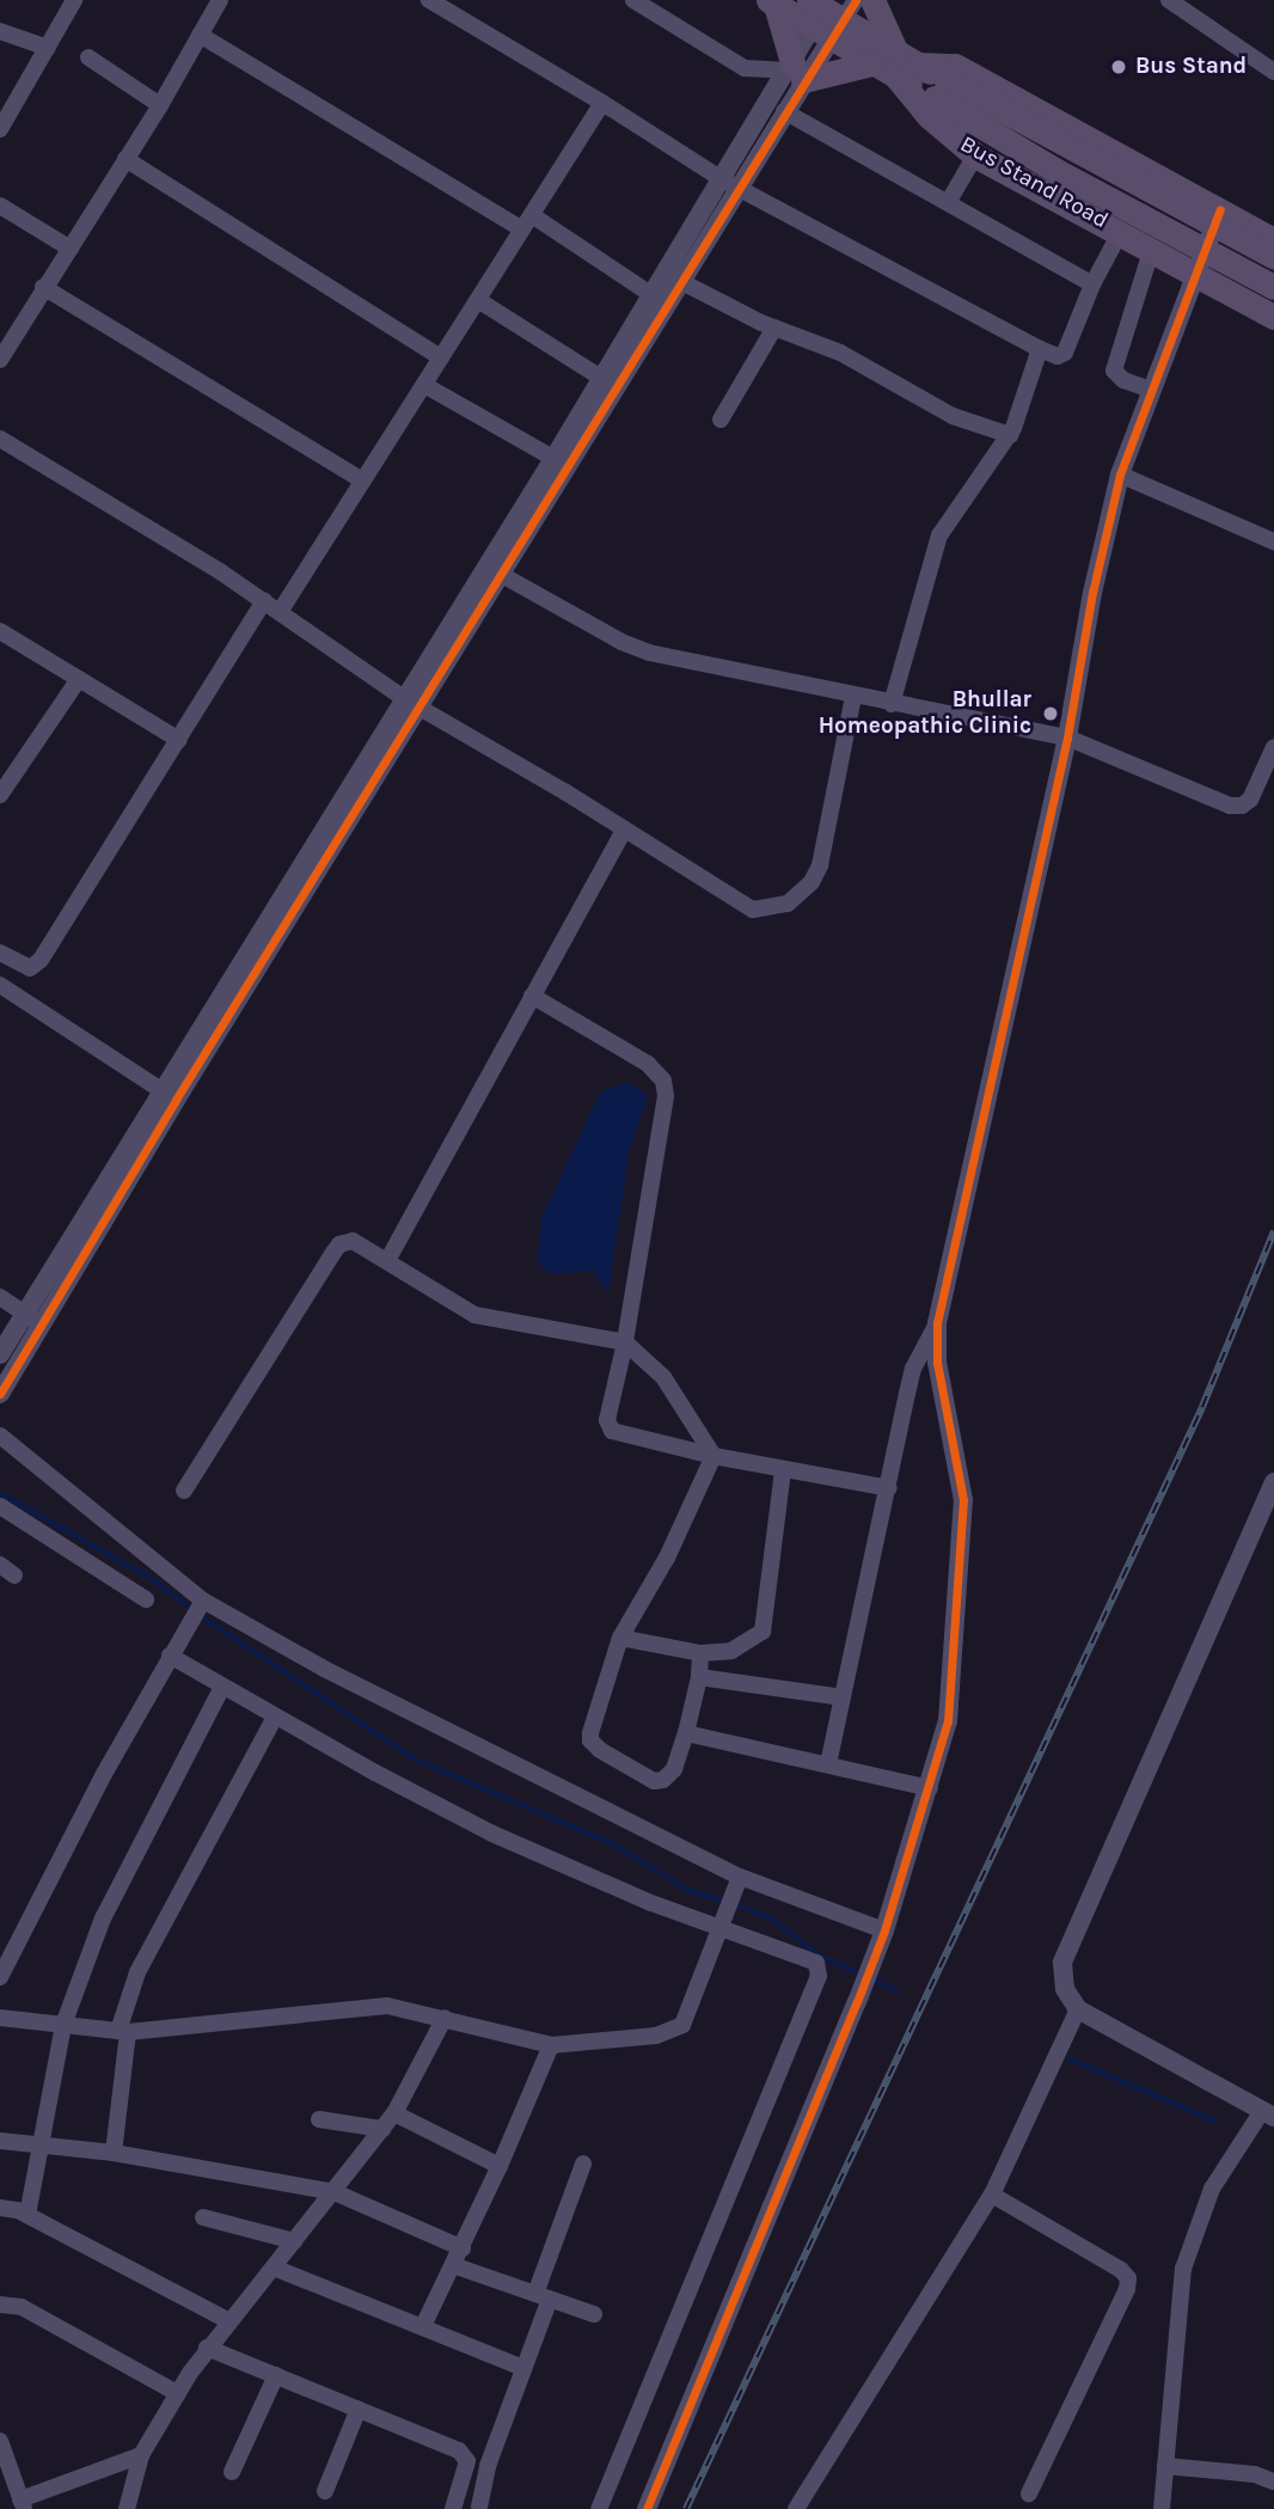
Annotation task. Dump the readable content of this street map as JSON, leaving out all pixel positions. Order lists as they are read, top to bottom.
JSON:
{
  "streets": {
    "main road": ["Bus Stand Road"]
  },
  "places": ["Bus Stand", "Bhullar Homeopathic Clinic"]
}
